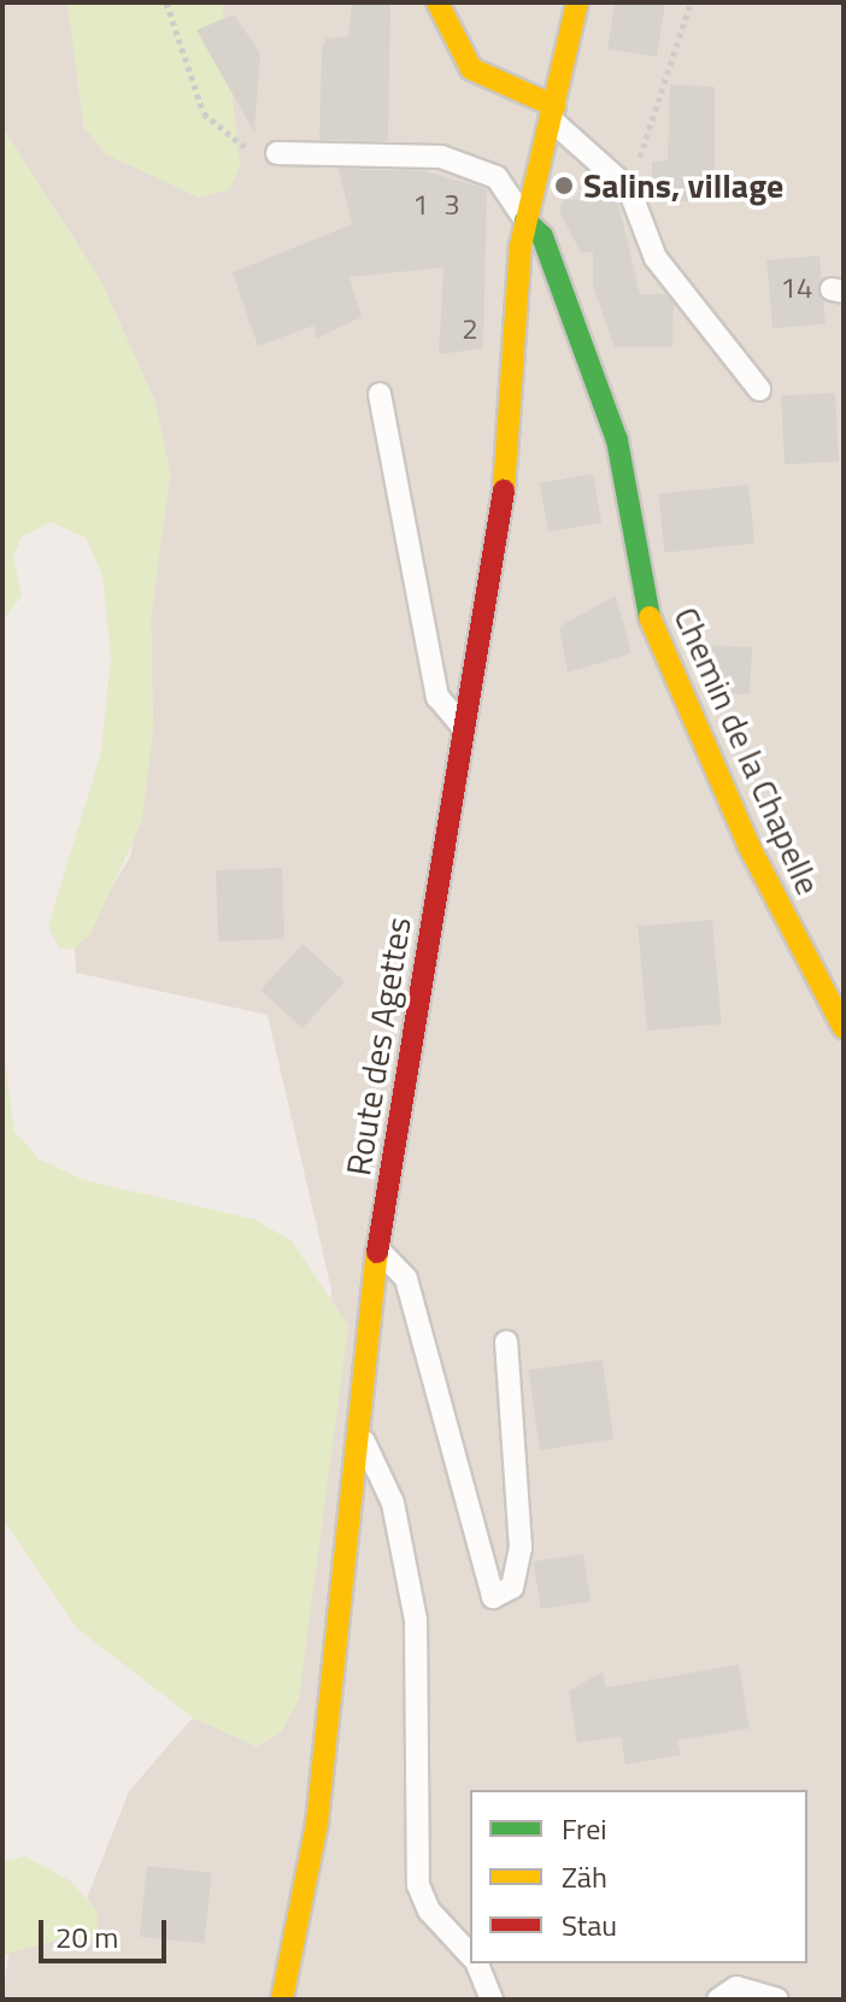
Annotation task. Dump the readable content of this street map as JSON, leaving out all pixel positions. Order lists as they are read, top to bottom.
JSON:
{
  "streets": {
    "street": ["Chemin de la Chapelle", "Route des Agettes"]
  },
  "crossings": [
    ["Chemin de la Chapelle", "Route des Agettes"]
  ],
  "places": ["Salins, village"],
  "house_numbers": [
    "1",
    "3",
    "14",
    "2"
  ],
  "legend": ["Frei", "Zäh", "Stau"],
  "scale_bar": "20 m"
}
